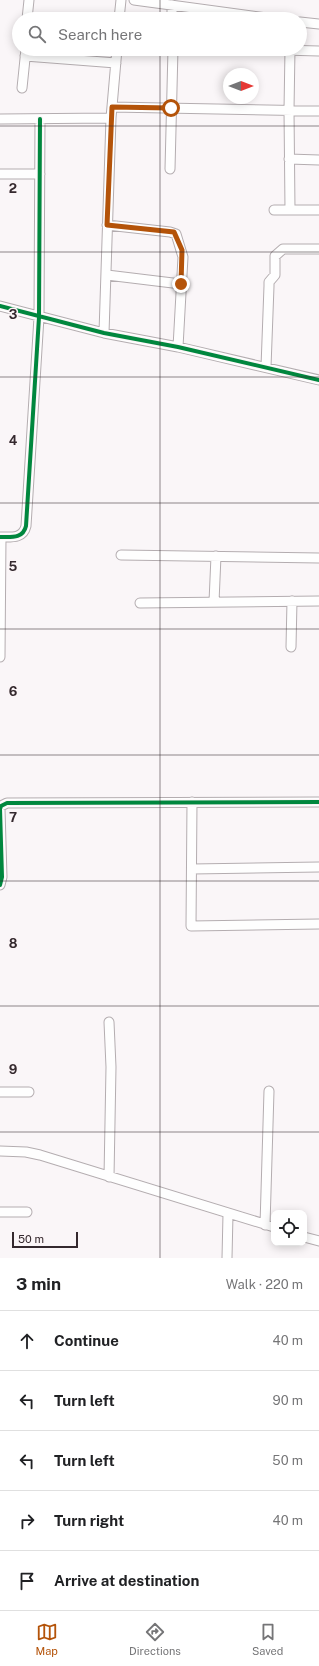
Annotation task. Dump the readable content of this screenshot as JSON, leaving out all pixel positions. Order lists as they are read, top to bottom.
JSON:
{
  "scale_bar": "50 m",
  "north": "right",
  "page": {
    "search": "Search here",
    "scale": "50 m",
    "heading": ["3 min", "Walk · 220 m"],
    "list": [
      ["Continue", "40 m"],
      ["Turn left", "90 m"],
      ["Turn left", "50 m"],
      ["Turn right", "40 m"],
      "Arrive at destination"
    ],
    "nav": ["Map", "Directions", "Saved"]
  },
  "grid": {
    "rows": [
      "2",
      "3",
      "4",
      "5",
      "6",
      "7",
      "8",
      "9"
    ]
  }
}
